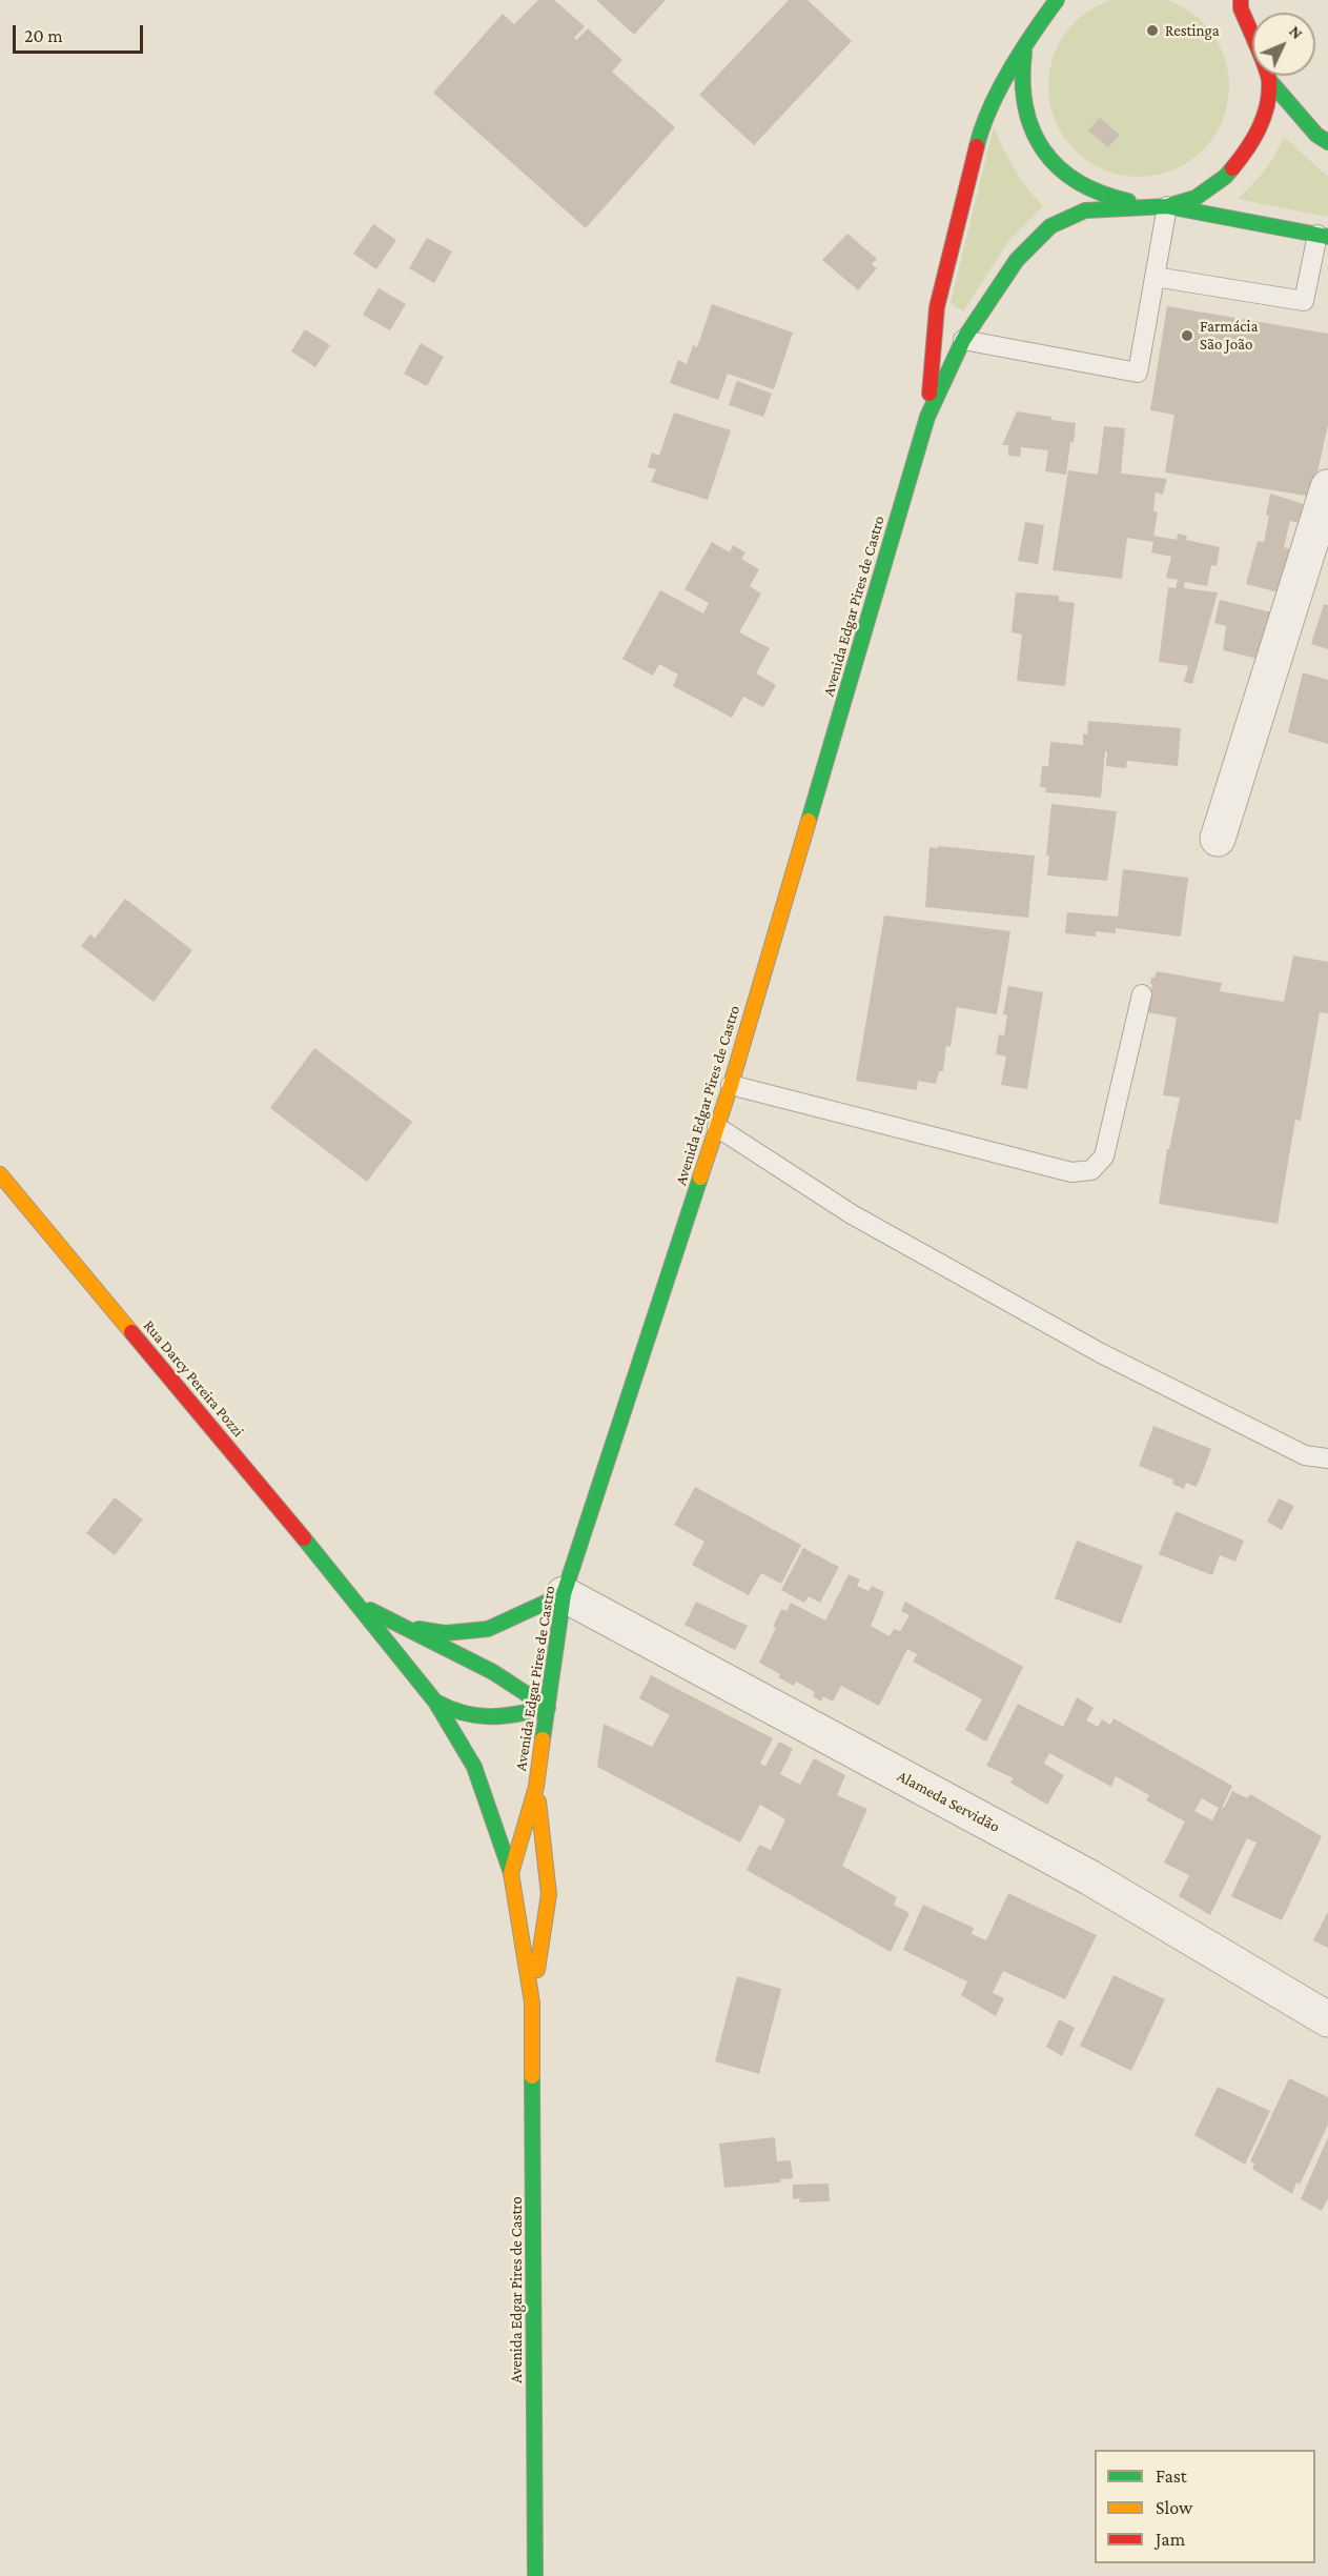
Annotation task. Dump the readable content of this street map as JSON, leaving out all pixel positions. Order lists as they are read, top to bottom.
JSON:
{
  "streets": {
    "main road": ["Avenida Edgar Pires de Castro", "Rua Darcy Pereira Pozzi"],
    "street": ["Alameda Servidão"]
  },
  "crossings": [
    ["Avenida Edgar Pires de Castro", "Rua Darcy Pereira Pozzi"],
    ["Avenida Edgar Pires de Castro", "Alameda Servidão"],
    ["Rua Darcy Pereira Pozzi", "Alameda Servidão"]
  ],
  "places": ["Restinga", "Farmácia São João"],
  "legend": ["Fast", "Slow", "Jam"],
  "scale_bar": "20 m",
  "north": "top right"
}
